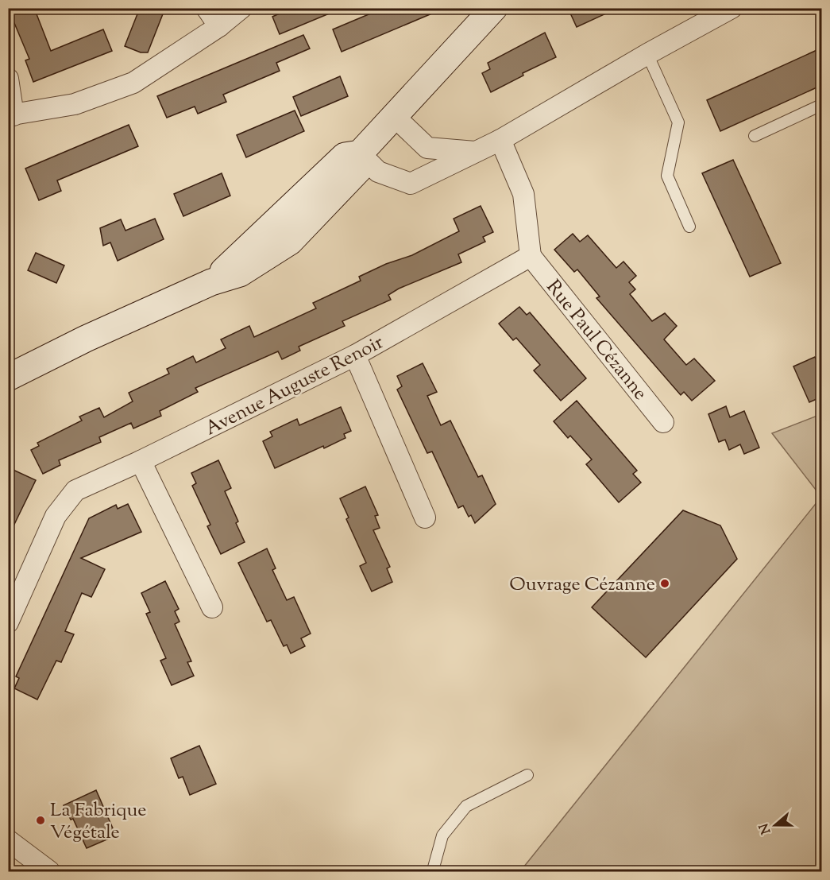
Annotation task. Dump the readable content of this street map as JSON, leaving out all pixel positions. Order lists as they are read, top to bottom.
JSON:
{
  "streets": {
    "street": ["Rue Paul Cézanne", "Avenue Auguste Renoir"]
  },
  "crossings": [
    ["Rue Paul Cézanne", "Avenue Auguste Renoir"]
  ],
  "places": ["Ouvrage Cézanne", "La Fabrique Végétale"],
  "north": "left"
}
